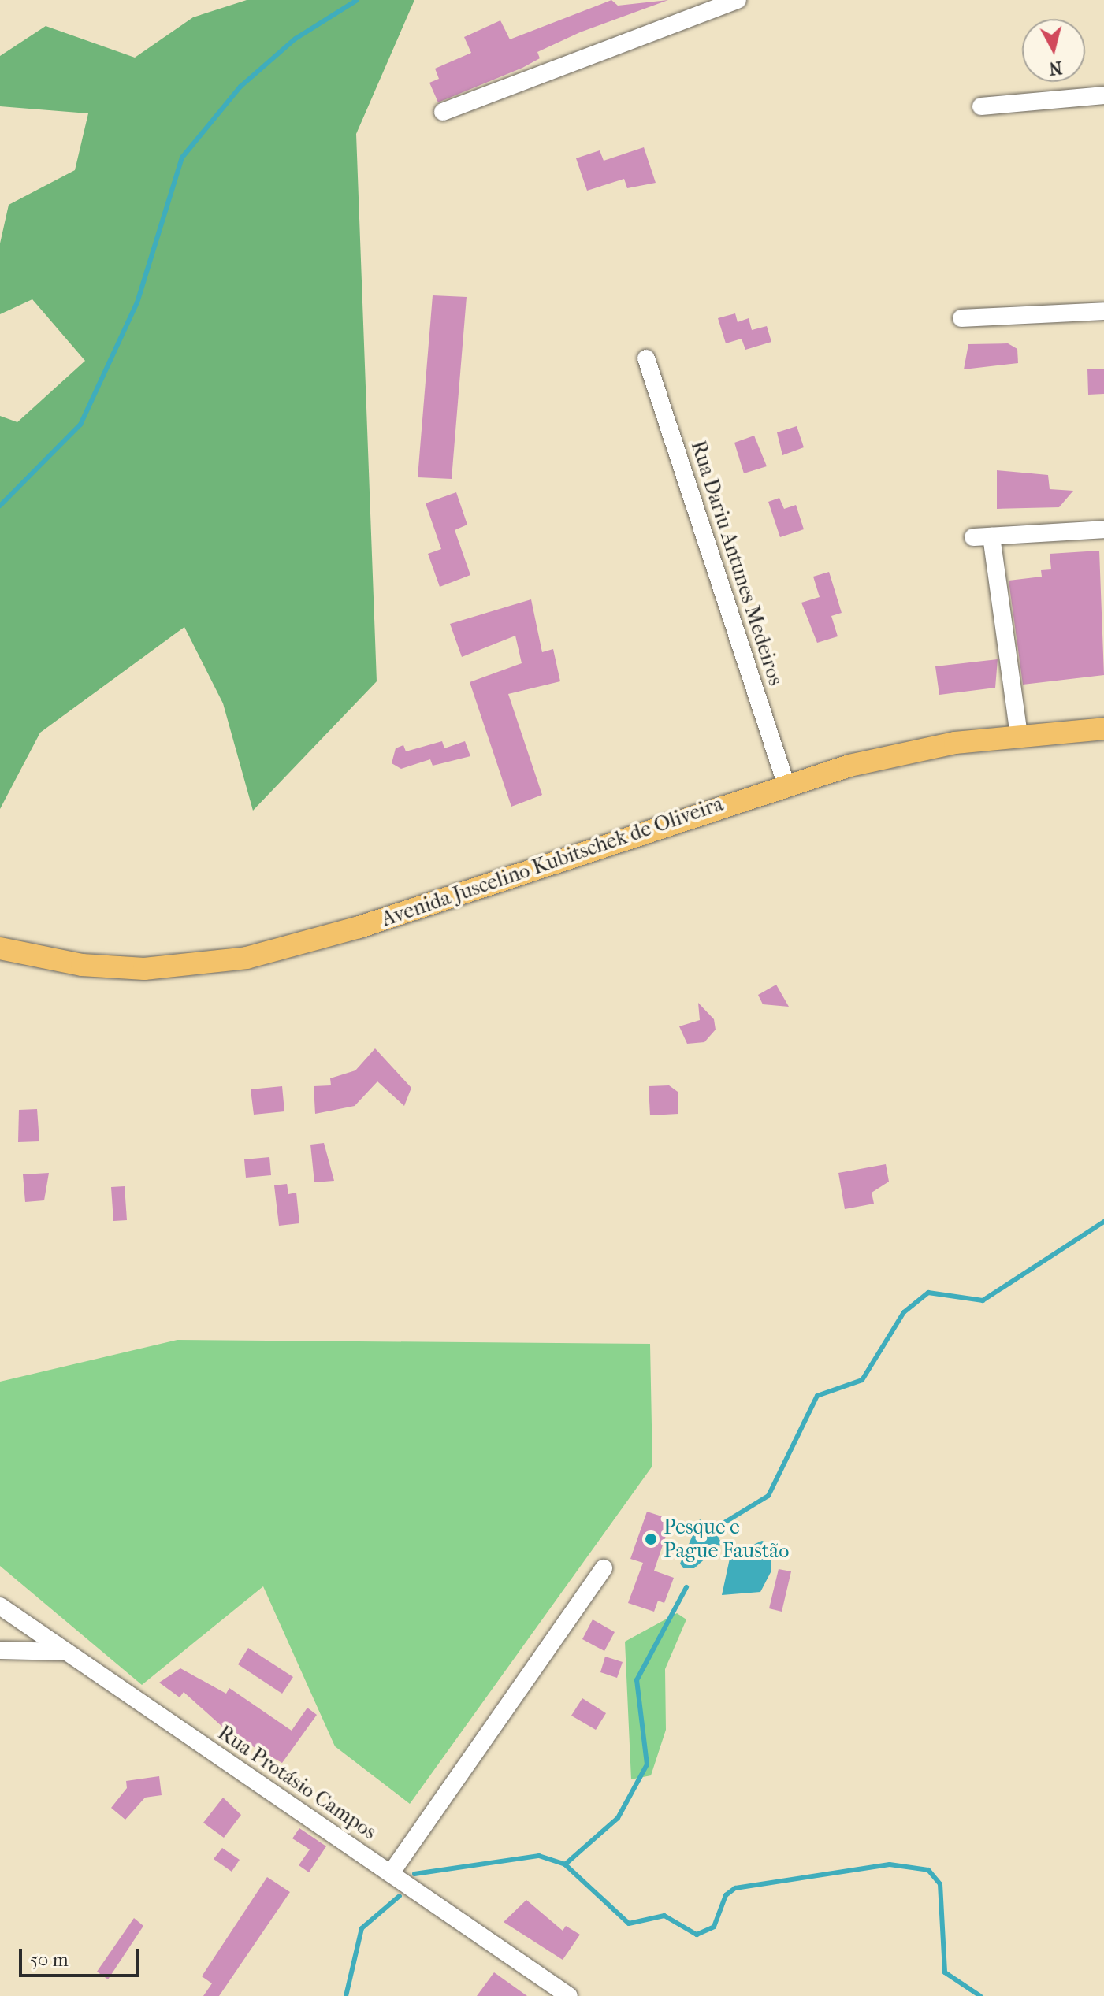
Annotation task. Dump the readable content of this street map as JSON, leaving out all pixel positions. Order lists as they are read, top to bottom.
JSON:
{
  "streets": {
    "main road": ["Avenida Juscelino Kubitschek de Oliveira"],
    "street": ["Rua Dariu Antunes Medeiros", "Rua Protásio Campos"]
  },
  "crossings": [
    ["Rua Dariu Antunes Medeiros", "Avenida Juscelino Kubitschek de Oliveira"]
  ],
  "places": ["Pesque e Pague Faustão"],
  "scale_bar": "50 m",
  "north": "bottom"
}
